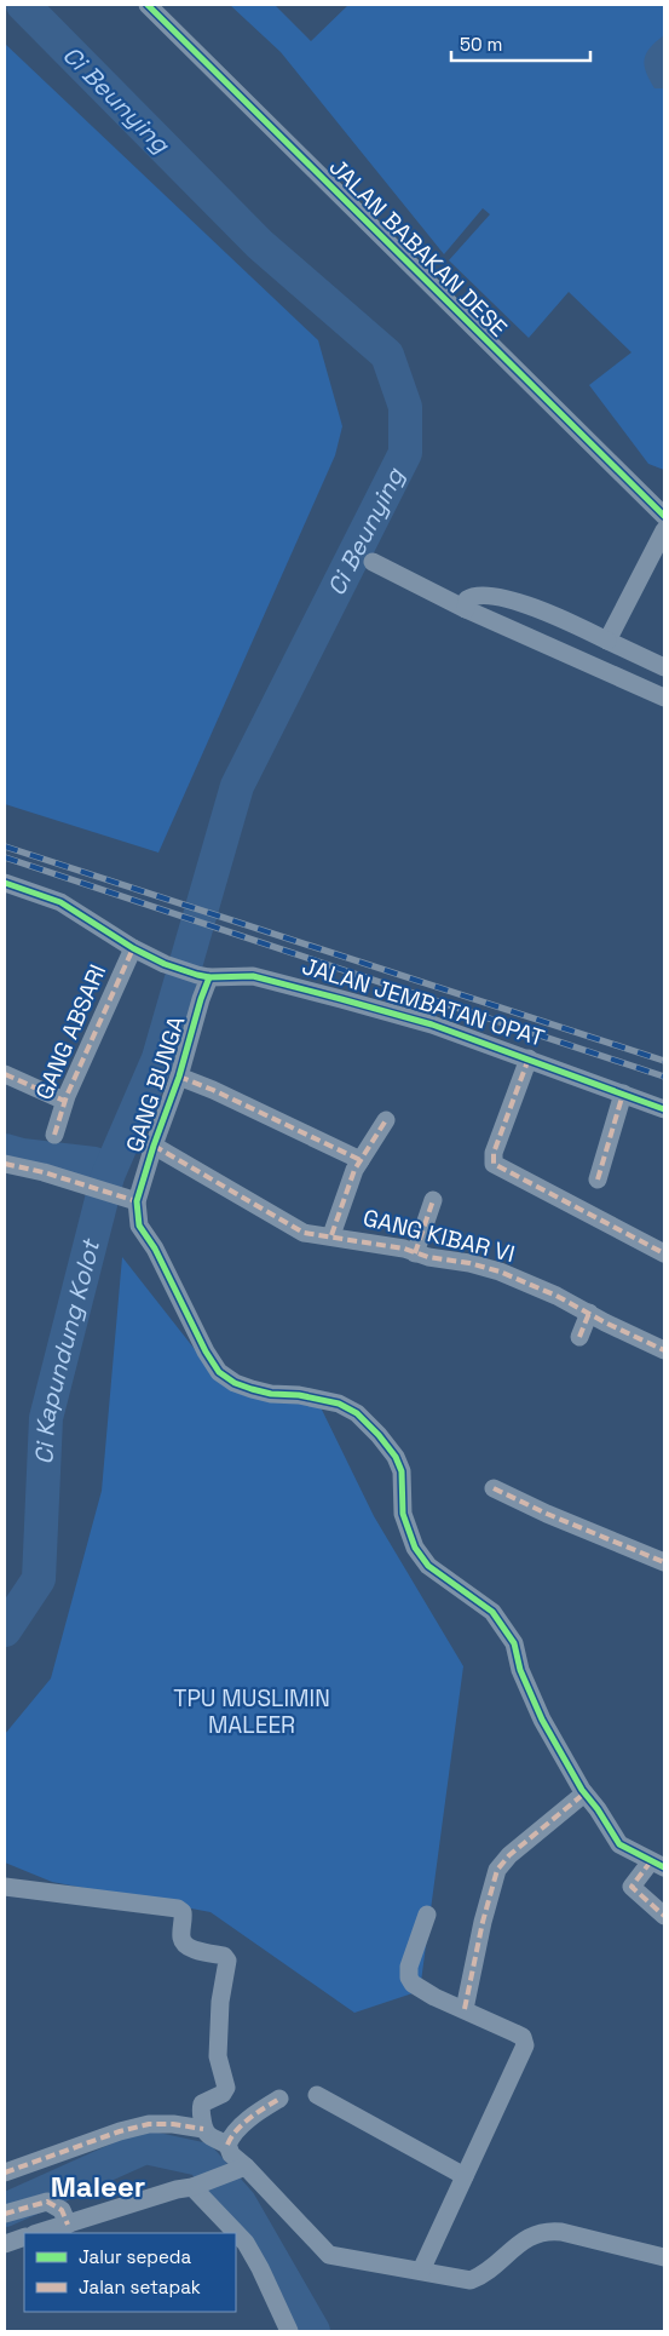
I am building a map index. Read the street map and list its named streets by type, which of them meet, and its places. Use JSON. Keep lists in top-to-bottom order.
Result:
{
  "streets": {
    "street": [
      "JALAN BABAKAN DESE",
      "JALAN JEMBATAN OPAT",
      "GANG ABSARI",
      "GANG BUNGA",
      "GANG KIBAR VI"
    ]
  },
  "crossings": [
    ["JALAN JEMBATAN OPAT", "GANG ABSARI"],
    ["JALAN JEMBATAN OPAT", "GANG BUNGA"],
    ["GANG BUNGA", "GANG KIBAR VI"]
  ],
  "districts": ["Maleer"],
  "water": ["Ci Beunying", "Ci Kapundung Kolot"],
  "parks": ["TPU MUSLIMIN MALEER"],
  "legend": ["Jalur sepeda", "Jalan setapak"],
  "scale_bar": "50 m"
}
